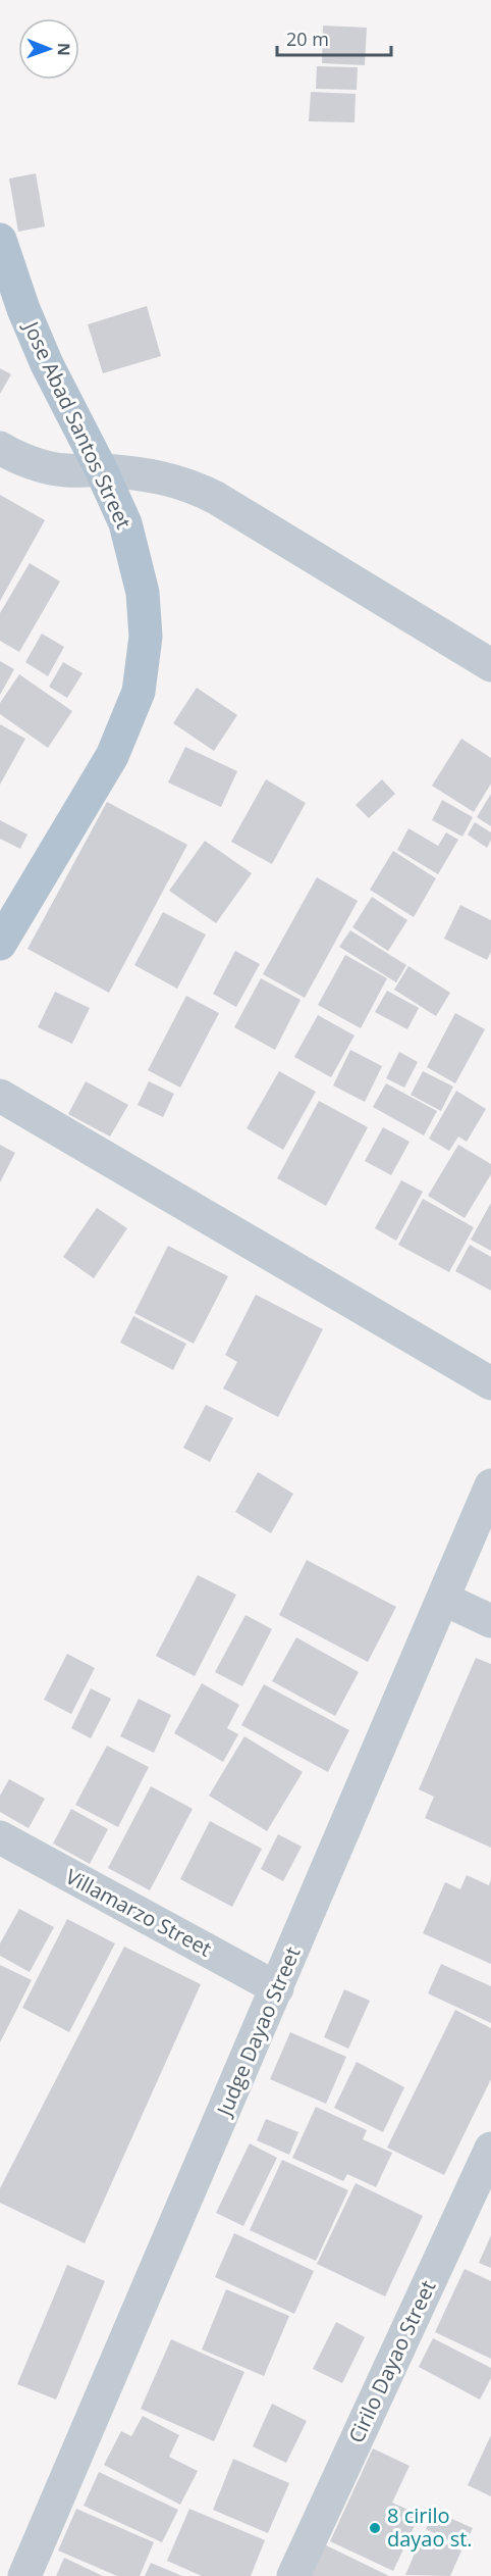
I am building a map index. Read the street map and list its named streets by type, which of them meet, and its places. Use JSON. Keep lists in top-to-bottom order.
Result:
{
  "streets": {
    "main road": ["Jose Abad Santos Street"],
    "street": ["Villamarzo Street", "Judge Dayao Street", "Cirilo Dayao Street"]
  },
  "crossings": [
    ["Villamarzo Street", "Judge Dayao Street"]
  ],
  "places": ["8 cirilo dayao st."],
  "scale_bar": "20 m",
  "north": "right"
}
